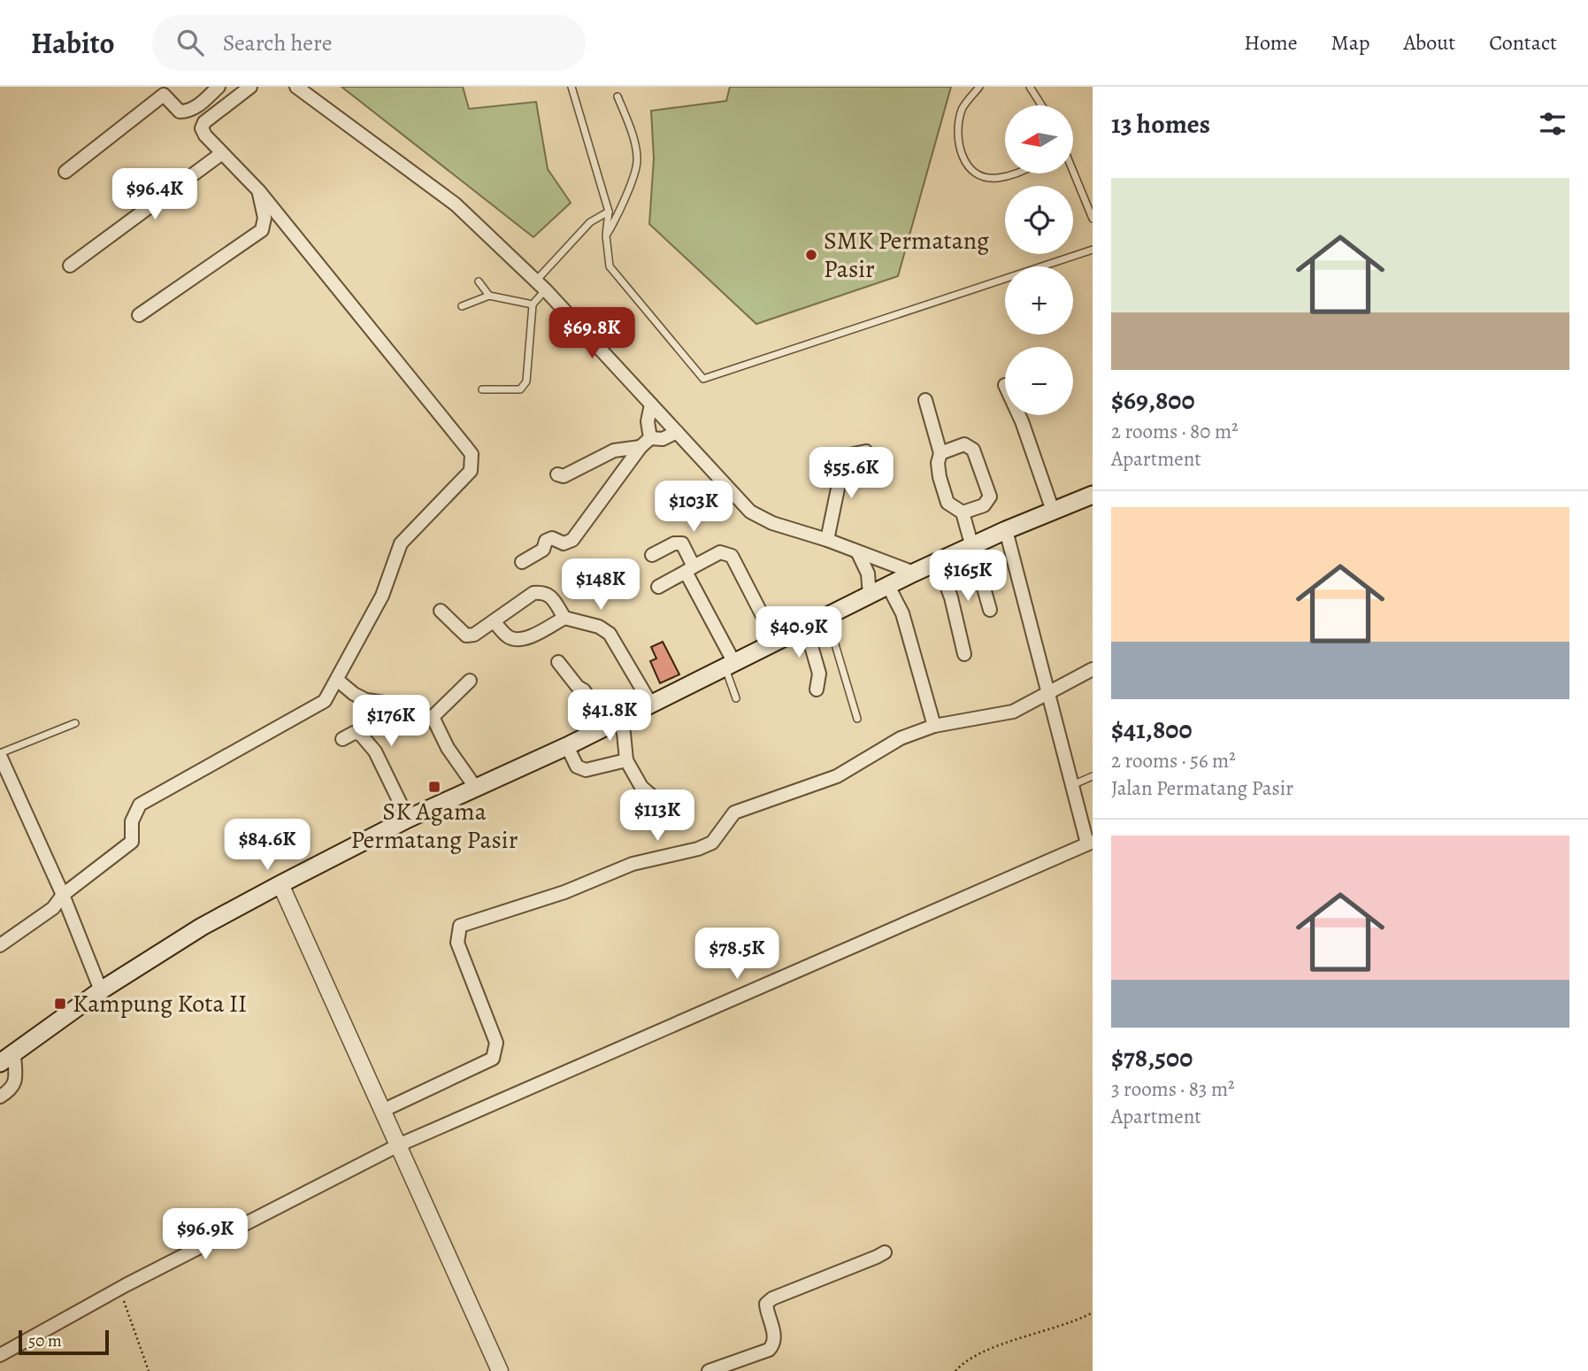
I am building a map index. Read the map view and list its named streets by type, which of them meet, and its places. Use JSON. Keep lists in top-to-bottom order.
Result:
{
  "places": {
    "other": ["SMK Permatang Pasir"],
    "transit": ["SK Agama Permatang Pasir", "Kampung Kota II"]
  },
  "scale_bar": "50 m",
  "north": "left",
  "page": {
    "header": "Habito",
    "search": "Search here",
    "nav": [
      "Home",
      "Map",
      "About",
      "Contact"
    ],
    "heading": "13 homes",
    "map_buttons": ["+", "−"],
    "list": [
      {
        "name": "$69,800",
        "note": "2 rooms · 80 m² · Apartment"
      },
      {
        "name": "$41,800",
        "note": "2 rooms · 56 m² · Jalan Permatang Pasir"
      },
      {
        "name": "$78,500",
        "note": "3 rooms · 83 m² · Apartment"
      }
    ],
    "price": [
      "$96.4K",
      "$69.8K",
      "$55.6K",
      "$103K",
      "$165K",
      "$148K",
      "$40.9K",
      "$41.8K",
      "$176K",
      "$113K",
      "$84.6K",
      "$78.5K",
      "$96.9K"
    ],
    "scale": "50 m"
  }
}
